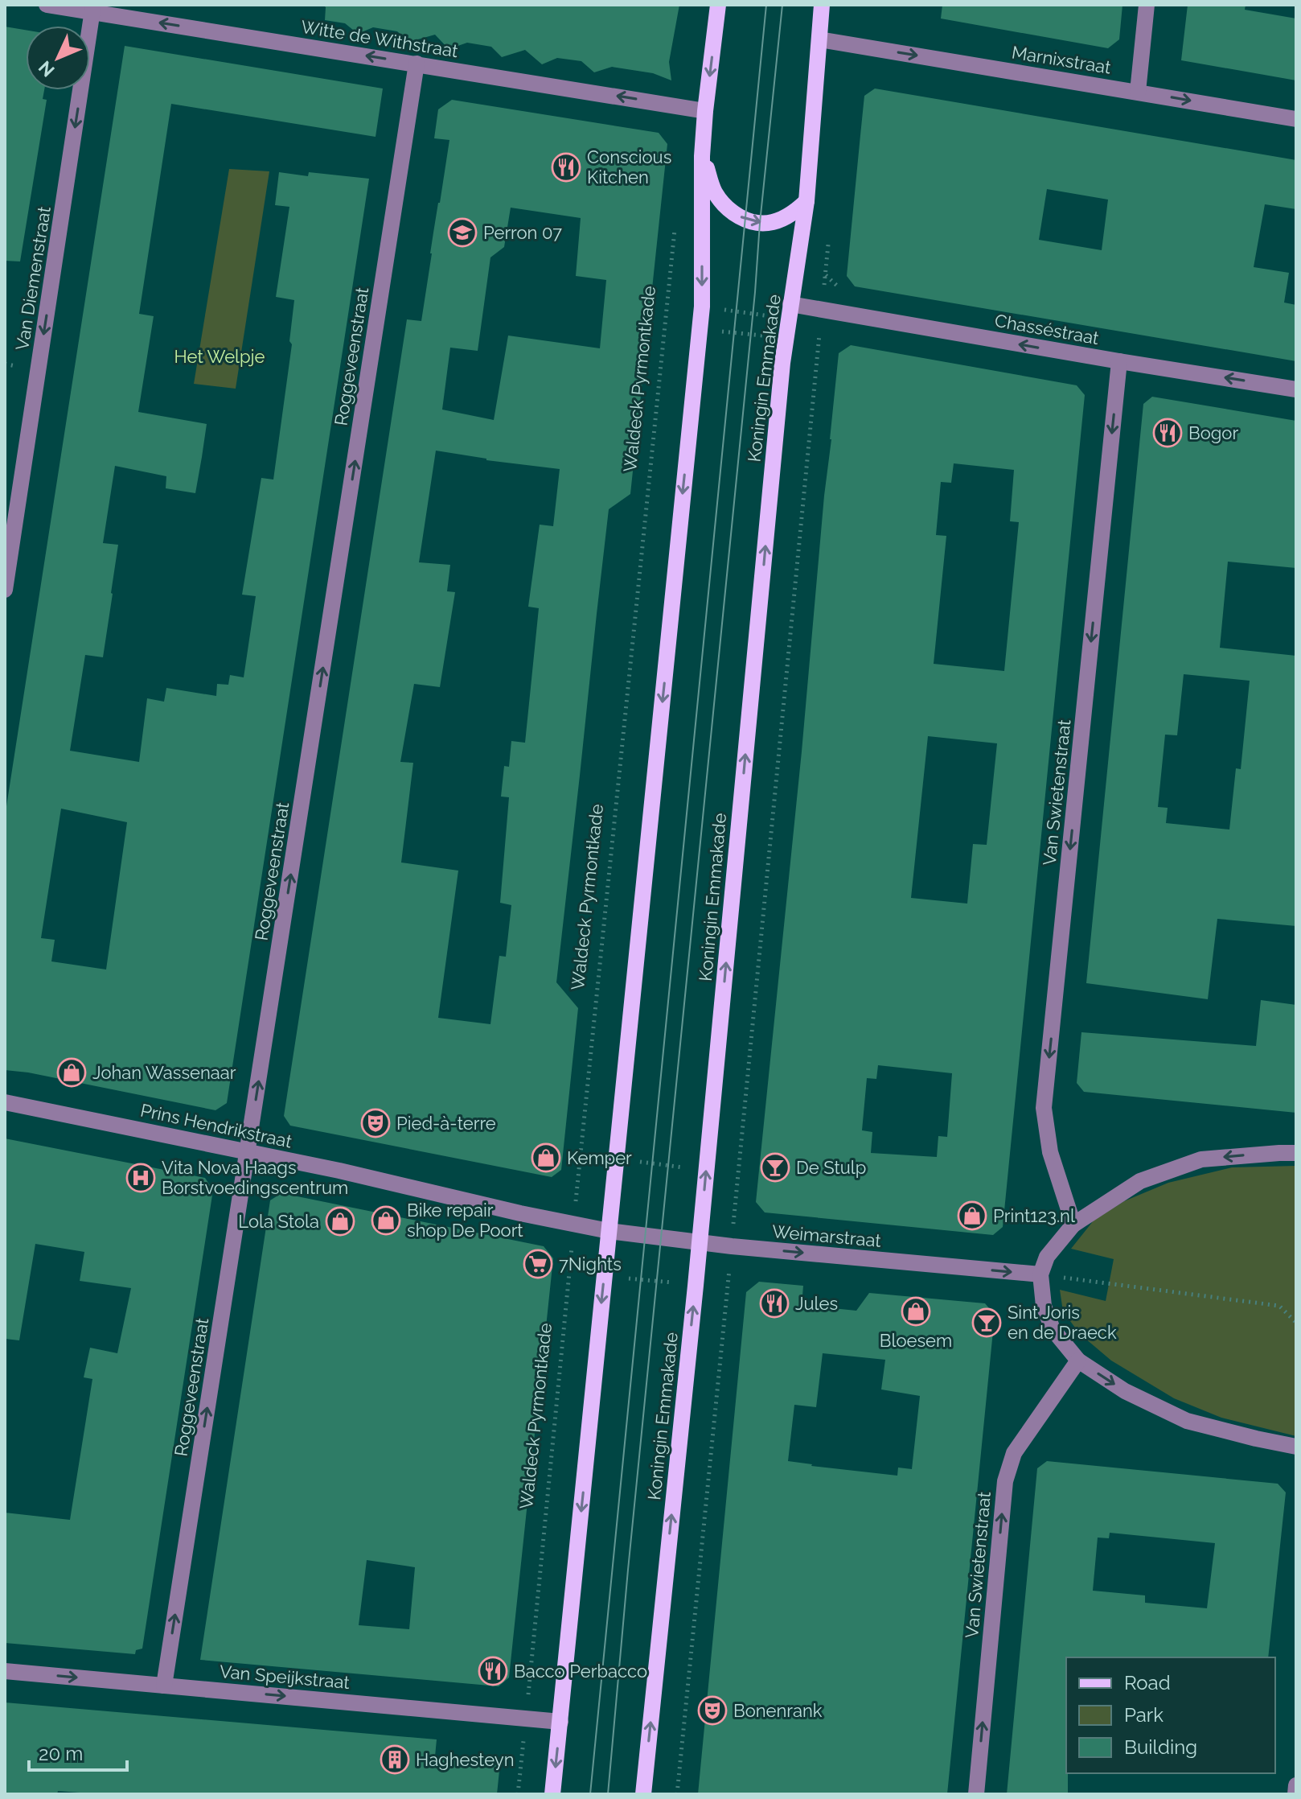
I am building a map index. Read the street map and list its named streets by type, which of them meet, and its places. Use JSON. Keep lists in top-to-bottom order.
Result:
{
  "streets": {
    "main road": ["Koningin Emmakade"],
    "street": [
      "Witte de Withstraat",
      "Marnixstraat",
      "Van Diemenstraat",
      "Chasséstraat",
      "Roggeveenstraat",
      "Van Swietenstraat",
      "Prins Hendrikstraat",
      "Weimarstraat",
      "Van Speijkstraat"
    ],
    "path": ["Waldeck Pyrmontkade"]
  },
  "crossings": [
    ["Witte de Withstraat", "Van Diemenstraat"],
    ["Witte de Withstraat", "Roggeveenstraat"],
    ["Marnixstraat", "Koningin Emmakade"],
    ["Chasséstraat", "Koningin Emmakade"],
    ["Chasséstraat", "Van Swietenstraat"],
    ["Roggeveenstraat", "Prins Hendrikstraat"],
    ["Roggeveenstraat", "Van Speijkstraat"],
    ["Koningin Emmakade", "Weimarstraat"],
    ["Waldeck Pyrmontkade", "Prins Hendrikstraat"],
    ["Waldeck Pyrmontkade", "Van Speijkstraat"],
    ["Prins Hendrikstraat", "Weimarstraat"]
  ],
  "one_way": [
    "Witte de Withstraat",
    "Marnixstraat",
    "Van Diemenstraat",
    "Chasséstraat",
    "Roggeveenstraat",
    "Weimarstraat",
    "Van Speijkstraat"
  ],
  "parks": ["Het Welpje"],
  "places": {
    "restaurant": [
      "Conscious Kitchen",
      "Bogor",
      "Jules",
      "Bacco Perbacco"
    ],
    "school or university": ["Perron 07"],
    "shop": [
      "Johan Wassenaar",
      "Kemper",
      "Print123.nl",
      "Bike repair shop De Poort",
      "Lola Stola",
      "Bloesem"
    ],
    "theatre": ["Pied-à-terre", "Bonenrank"],
    "bar": ["De Stulp", "Sint Joris en de Draeck"],
    "hospital": ["Vita Nova Haags Borstvoedingscentrum"],
    "supermarket": ["7Nights"],
    "building": ["Haghesteyn"]
  },
  "legend": ["Road", "Park", "Building"],
  "scale_bar": "20 m",
  "north": "bottom left"
}
